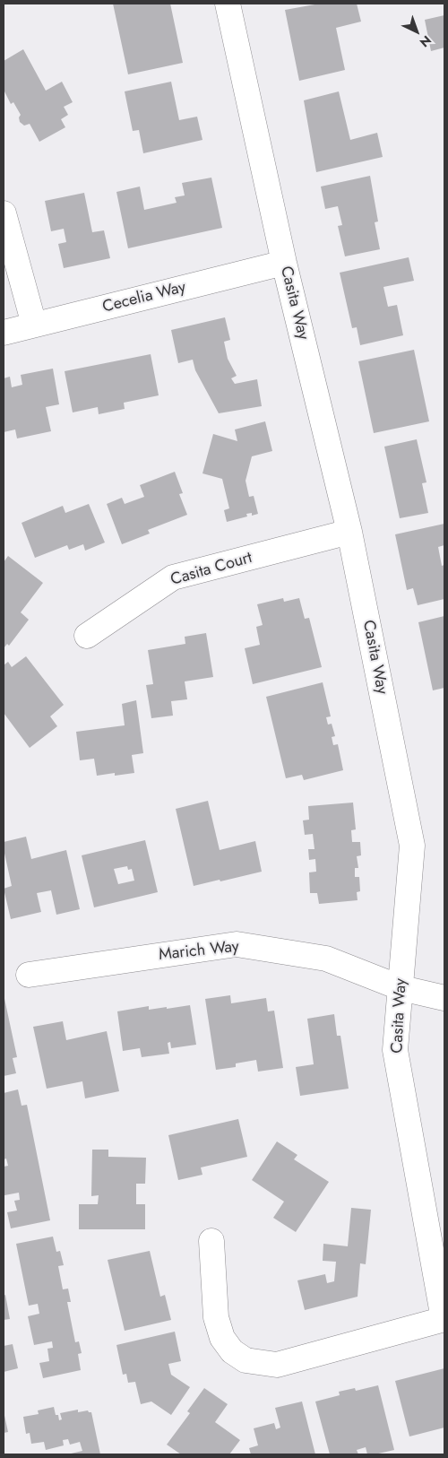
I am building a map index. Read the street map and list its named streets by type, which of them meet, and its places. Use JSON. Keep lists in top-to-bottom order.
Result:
{
  "streets": {
    "street": [
      "Cecelia Way",
      "Casita Way",
      "Casita Court",
      "Marich Way"
    ]
  },
  "crossings": [
    ["Cecelia Way", "Casita Way"],
    ["Casita Way", "Casita Court"],
    ["Casita Way", "Marich Way"]
  ],
  "north": "bottom right"
}
